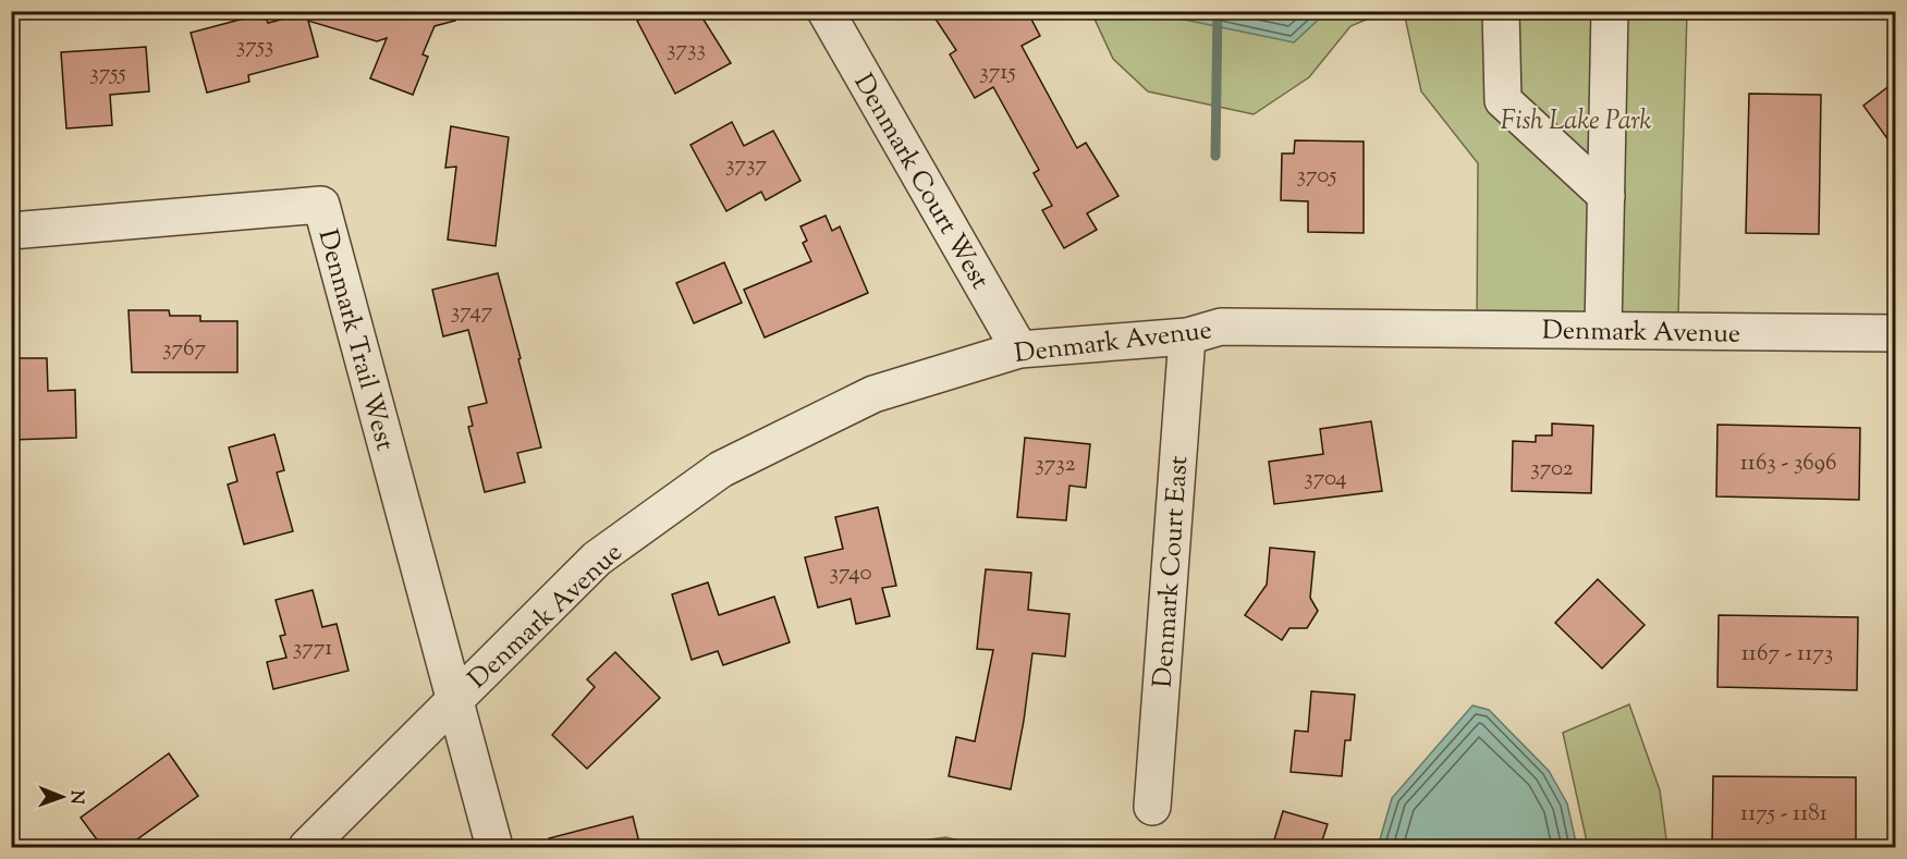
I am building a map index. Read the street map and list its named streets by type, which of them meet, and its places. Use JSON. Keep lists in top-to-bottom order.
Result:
{
  "streets": {
    "street": [
      "Denmark Court West",
      "Denmark Avenue",
      "Denmark Trail West",
      "Denmark Court East"
    ]
  },
  "crossings": [
    ["Denmark Court West", "Denmark Avenue"],
    ["Denmark Avenue", "Denmark Trail West"],
    ["Denmark Avenue", "Denmark Court East"]
  ],
  "parks": ["Fish Lake Park"],
  "house_numbers": [
    "3753",
    "3733",
    "3715",
    "3755",
    "3737",
    "3705",
    "3747",
    "3767",
    "1163 - 3696",
    "3732",
    "3702",
    "3704",
    "3740",
    "3771",
    "1167 - 1173",
    "1175 - 1181"
  ],
  "north": "right"
}
